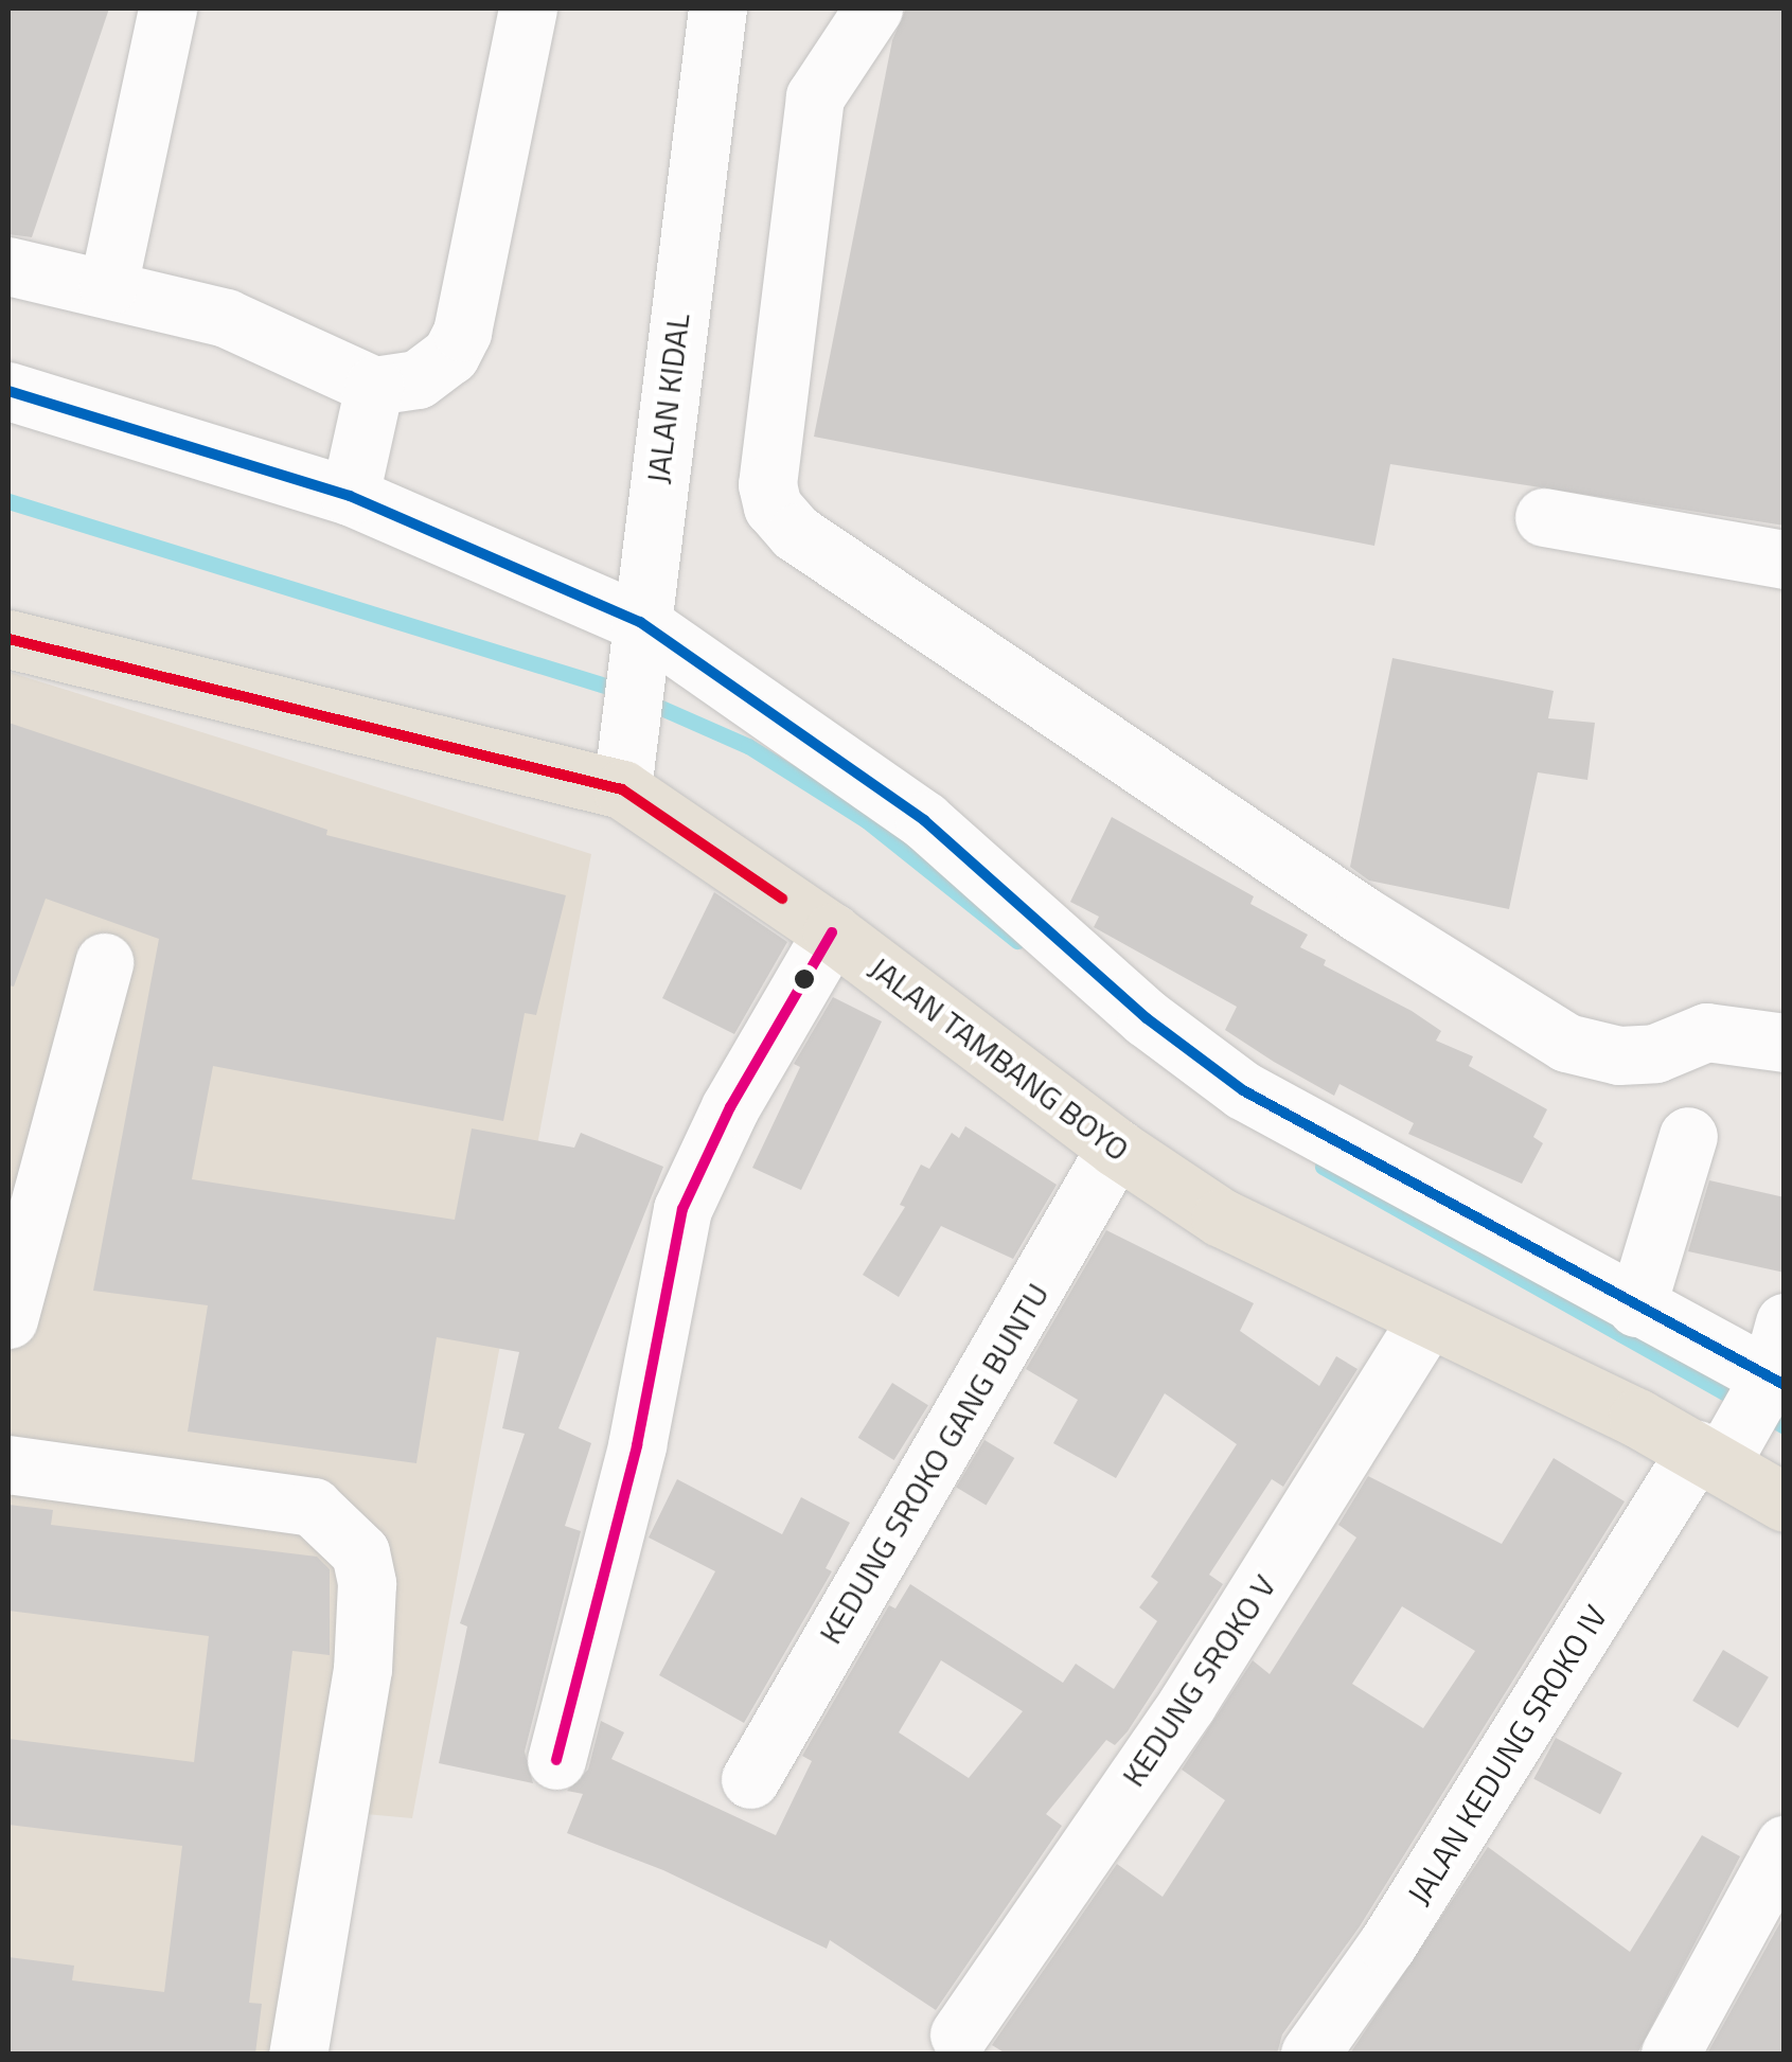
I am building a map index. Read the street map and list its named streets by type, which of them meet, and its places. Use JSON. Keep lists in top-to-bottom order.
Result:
{
  "streets": {
    "main road": ["JALAN TAMBANG BOYO"],
    "street": [
      "JALAN KIDAL",
      "KEDUNG SROKO GANG BUNTU",
      "KEDUNG SROKO V",
      "JALAN KEDUNG SROKO IV"
    ]
  },
  "crossings": [
    ["JALAN KIDAL", "JALAN TAMBANG BOYO"],
    ["JALAN TAMBANG BOYO", "KEDUNG SROKO GANG BUNTU"],
    ["JALAN TAMBANG BOYO", "KEDUNG SROKO V"],
    ["JALAN TAMBANG BOYO", "JALAN KEDUNG SROKO IV"]
  ]
}
